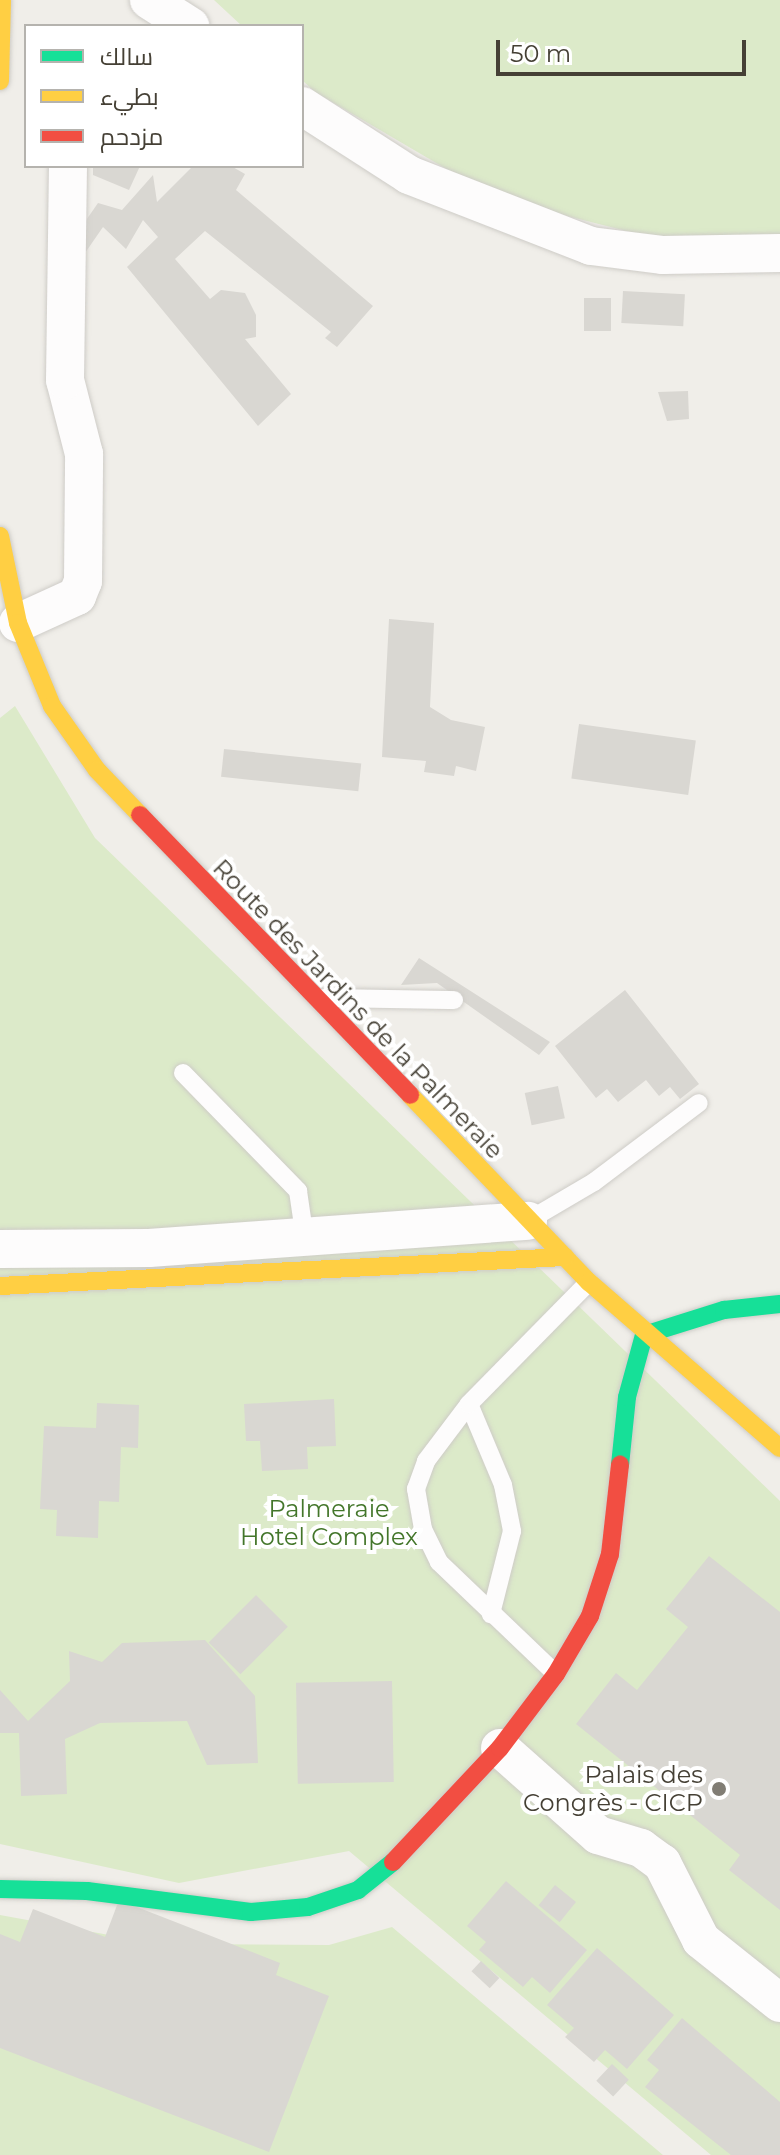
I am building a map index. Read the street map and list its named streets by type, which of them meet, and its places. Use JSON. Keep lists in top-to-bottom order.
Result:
{
  "streets": {
    "street": ["Route des Jardins de la Palmeraie"]
  },
  "parks": ["Palmeraie Hotel Complex"],
  "places": ["Palais des Congrès - CICP"],
  "legend": ["سالك", "بطيء", "مزدحم"],
  "scale_bar": "50 m"
}
